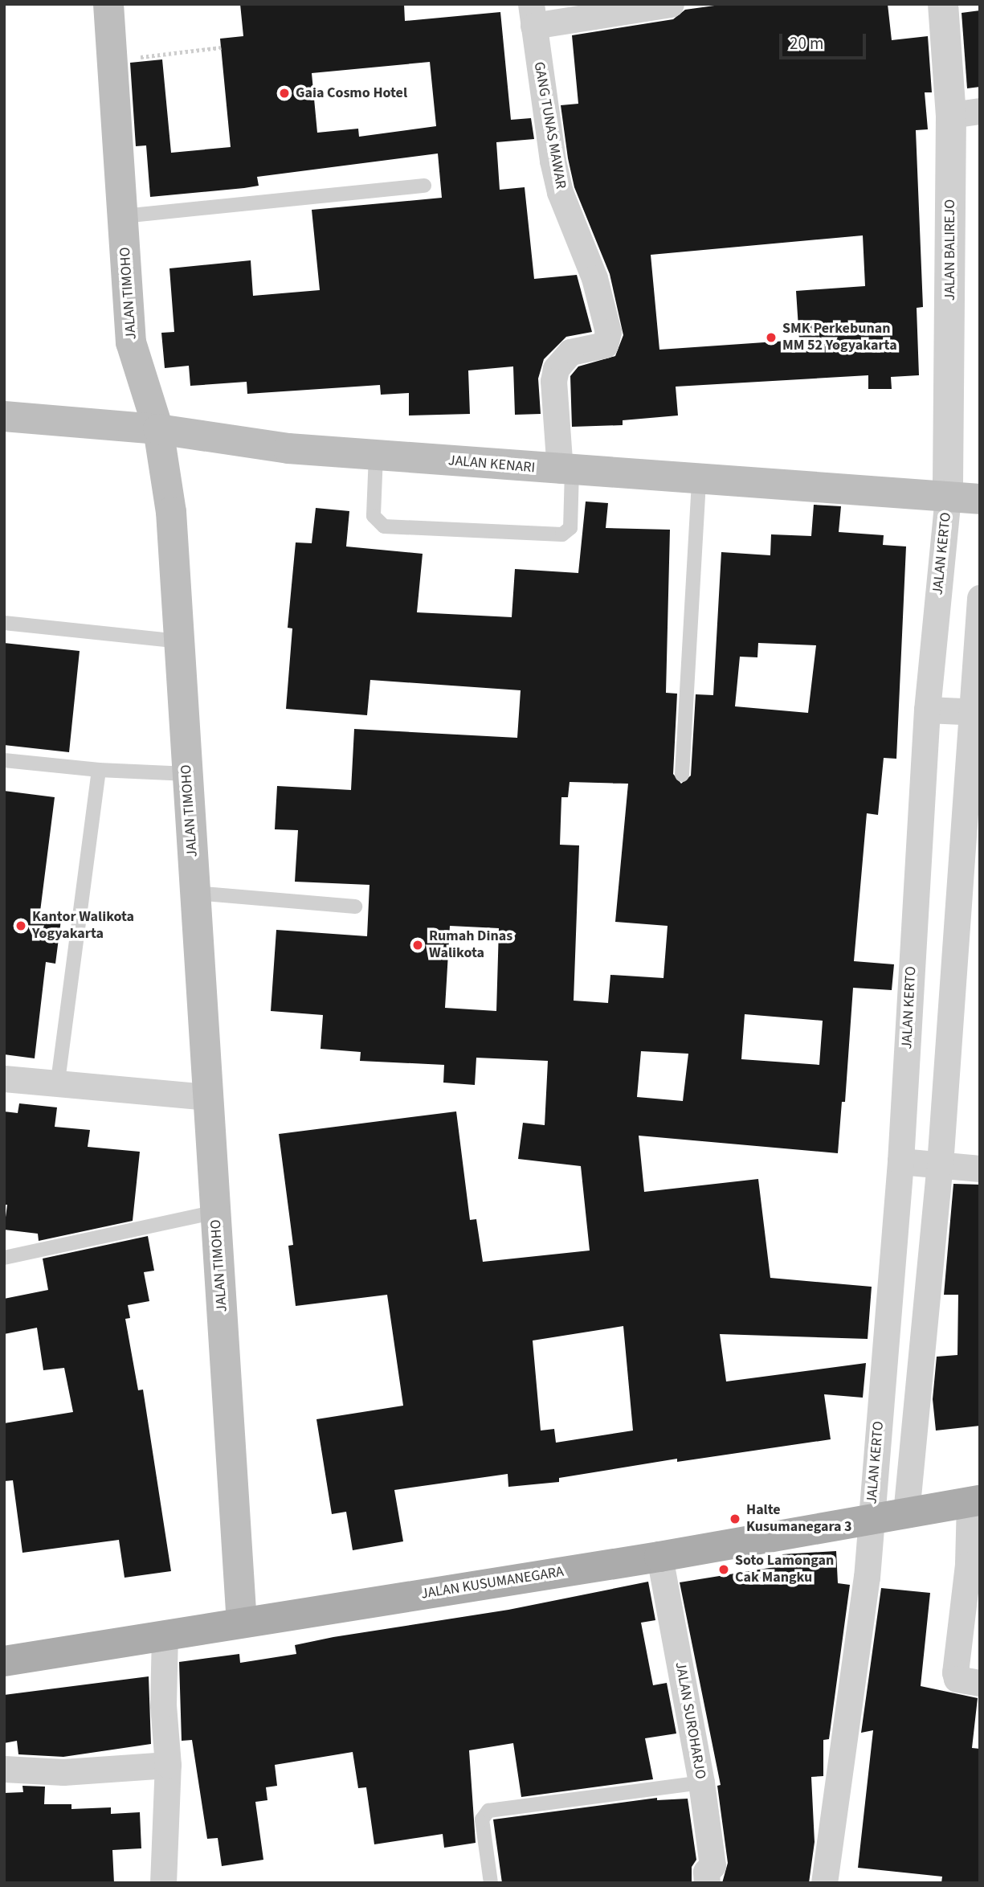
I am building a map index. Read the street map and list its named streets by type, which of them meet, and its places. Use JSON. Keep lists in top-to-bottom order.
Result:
{
  "streets": {
    "main road": ["JALAN TIMOHO", "JALAN KENARI", "JALAN KUSUMANEGARA"],
    "street": [
      "GANG TUNAS MAWAR",
      "JALAN BALIREJO",
      "JALAN KERTO",
      "JALAN SUROHARJO"
    ]
  },
  "crossings": [
    ["GANG TUNAS MAWAR", "JALAN KENARI"],
    ["JALAN BALIREJO", "JALAN KENARI"],
    ["JALAN BALIREJO", "JALAN KERTO"],
    ["JALAN TIMOHO", "JALAN KENARI"],
    ["JALAN TIMOHO", "JALAN KUSUMANEGARA"],
    ["JALAN KENARI", "JALAN KERTO"],
    ["JALAN KERTO", "JALAN KUSUMANEGARA"],
    ["JALAN KUSUMANEGARA", "JALAN SUROHARJO"]
  ],
  "places": [
    "Gaia Cosmo Hotel",
    "SMK Perkebunan MM 52 Yogyakarta",
    "Kantor Walikota Yogyakarta",
    "Rumah Dinas Walikota",
    "Halte Kusumanegara 3",
    "Soto Lamongan Cak Mangku"
  ],
  "scale_bar": "20 m"
}
